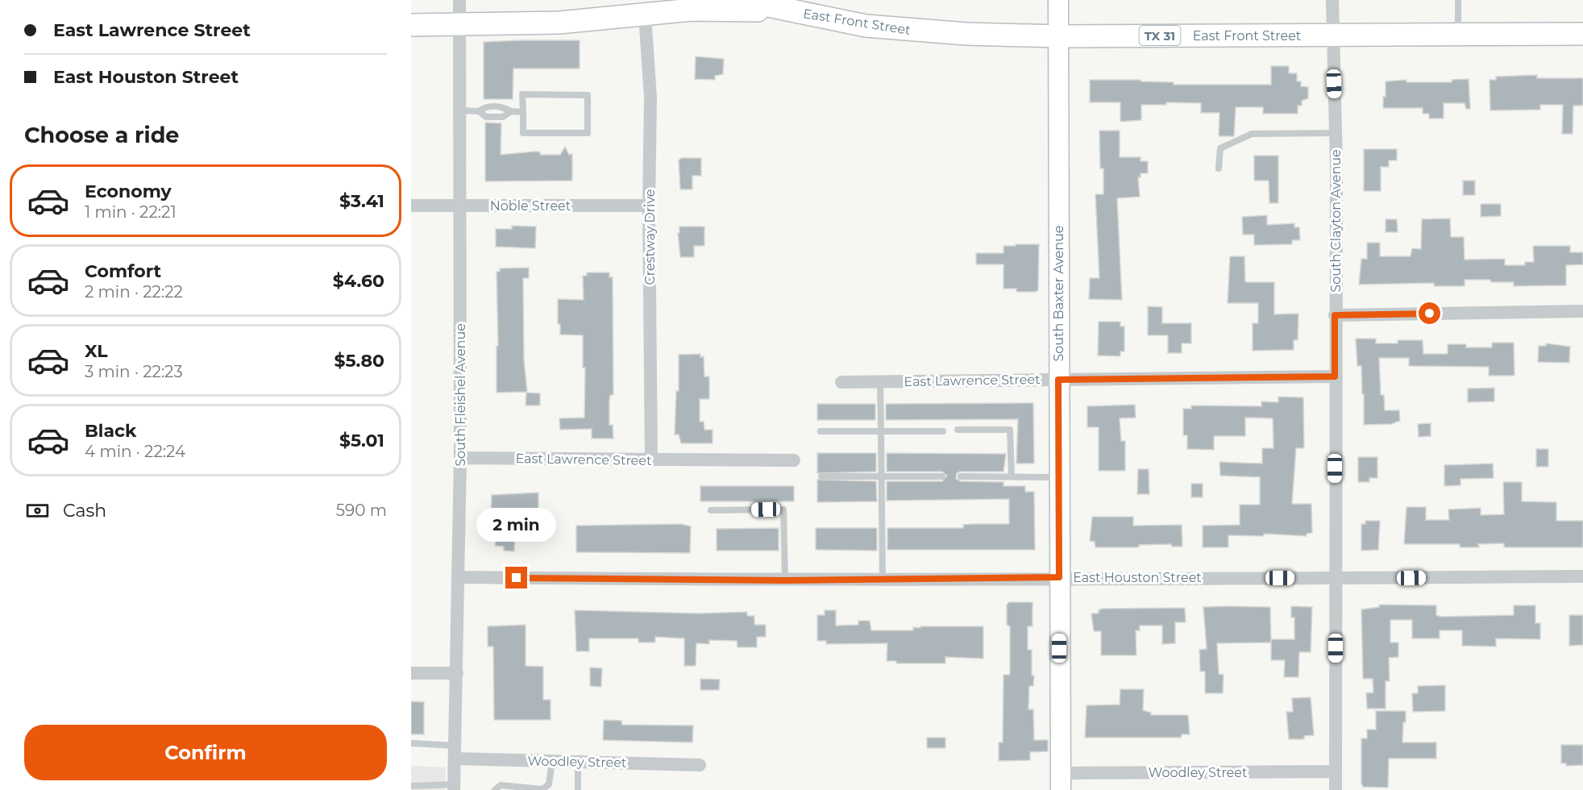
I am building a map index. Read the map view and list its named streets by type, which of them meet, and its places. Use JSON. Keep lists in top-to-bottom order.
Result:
{
  "streets": {
    "main road": ["East Front Street", "TX 31"],
    "street": [
      "Noble Street",
      "South Clayton Avenue",
      "Crestway Drive",
      "South Baxter Avenue",
      "East Lawrence Street",
      "South Fleishel Avenue",
      "East Houston Street",
      "Woodley Street"
    ]
  },
  "crossings": [
    ["East Front Street", "South Clayton Avenue"],
    ["East Front Street", "South Baxter Avenue"],
    ["Noble Street", "Crestway Drive"],
    ["Noble Street", "South Fleishel Avenue"],
    ["South Clayton Avenue", "East Lawrence Street"],
    ["South Clayton Avenue", "East Houston Street"],
    ["South Clayton Avenue", "Woodley Street"],
    ["Crestway Drive", "East Lawrence Street"],
    ["South Baxter Avenue", "East Lawrence Street"],
    ["South Baxter Avenue", "East Houston Street"],
    ["South Baxter Avenue", "Woodley Street"],
    ["East Lawrence Street", "South Fleishel Avenue"],
    ["South Fleishel Avenue", "East Houston Street"],
    ["South Fleishel Avenue", "Woodley Street"]
  ],
  "page": {
    "banner": ["East Lawrence Street", "East Houston Street"],
    "heading": "Choose a ride",
    "list": [
      {
        "name": "Economy",
        "note": "1 min · 22:21",
        "value": "$3.41"
      },
      {
        "name": "Comfort",
        "note": "2 min · 22:22",
        "value": "$4.60"
      },
      {
        "name": "XL",
        "note": "3 min · 22:23",
        "value": "$5.80"
      },
      {
        "name": "Black",
        "note": "4 min · 22:24",
        "value": "$5.01"
      }
    ],
    "pay": ["Cash", "590 m"],
    "bubble": "2 min",
    "buttons": "Confirm"
  }
}
